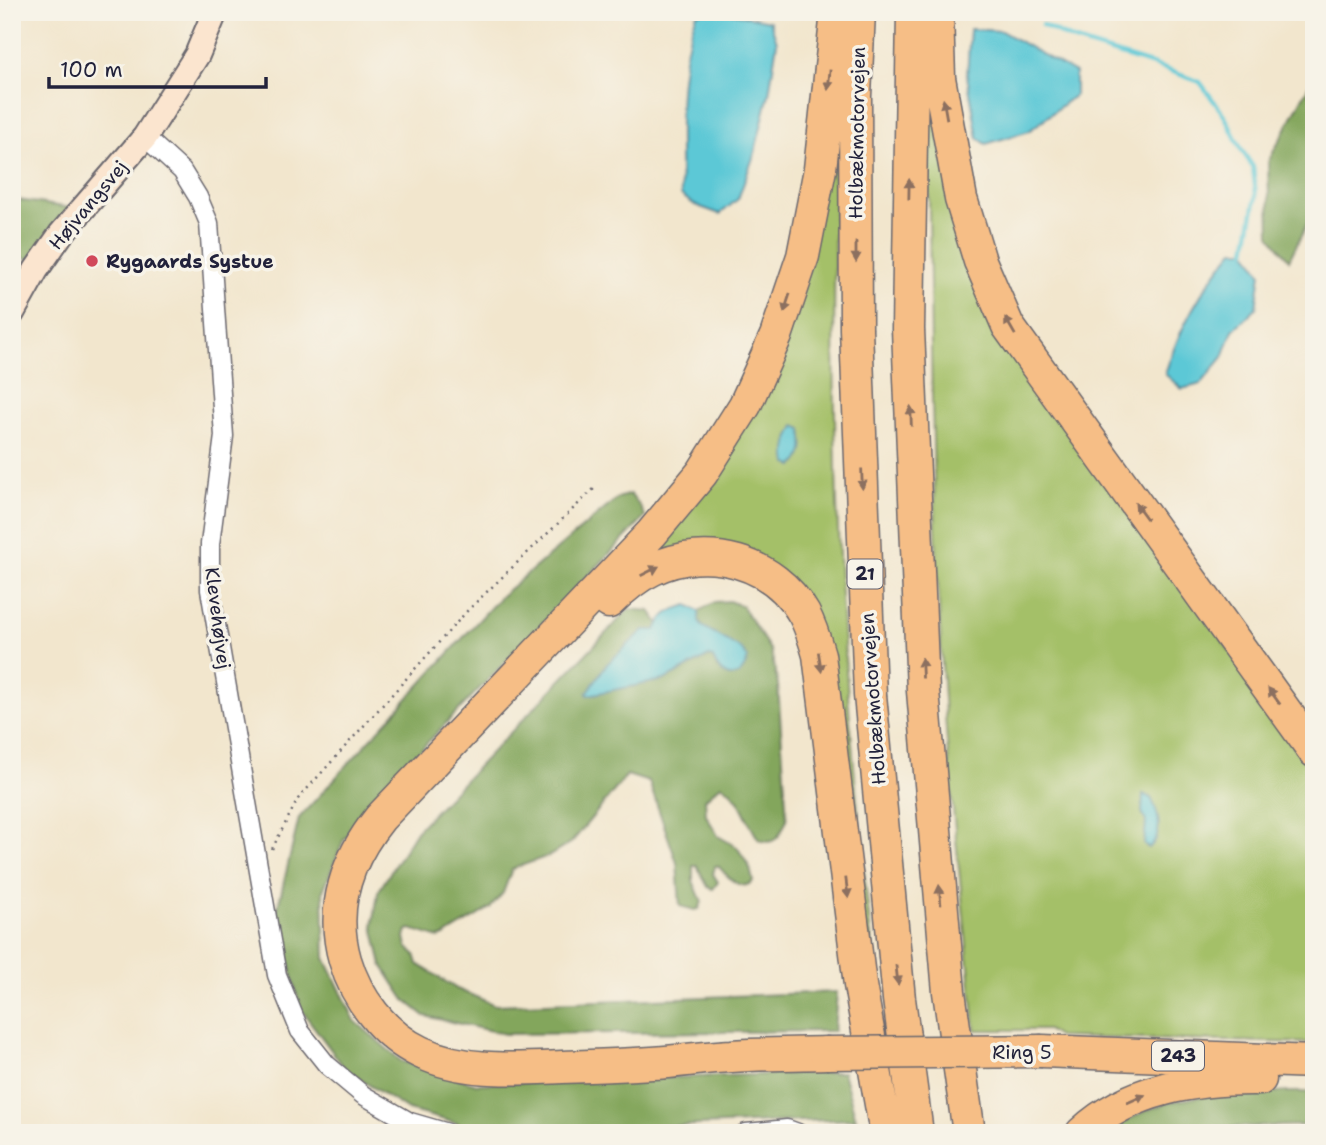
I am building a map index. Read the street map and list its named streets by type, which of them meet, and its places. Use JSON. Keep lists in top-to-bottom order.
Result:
{
  "streets": {
    "highway": [
      "Holbækmotorvejen",
      "21",
      "Ring 5",
      "243"
    ],
    "street": ["Højvangsvej", "Klevehøjvej"]
  },
  "crossings": [
    ["Højvangsvej", "Klevehøjvej"]
  ],
  "places": ["Rygaards Systue"],
  "scale_bar": "100 m"
}
